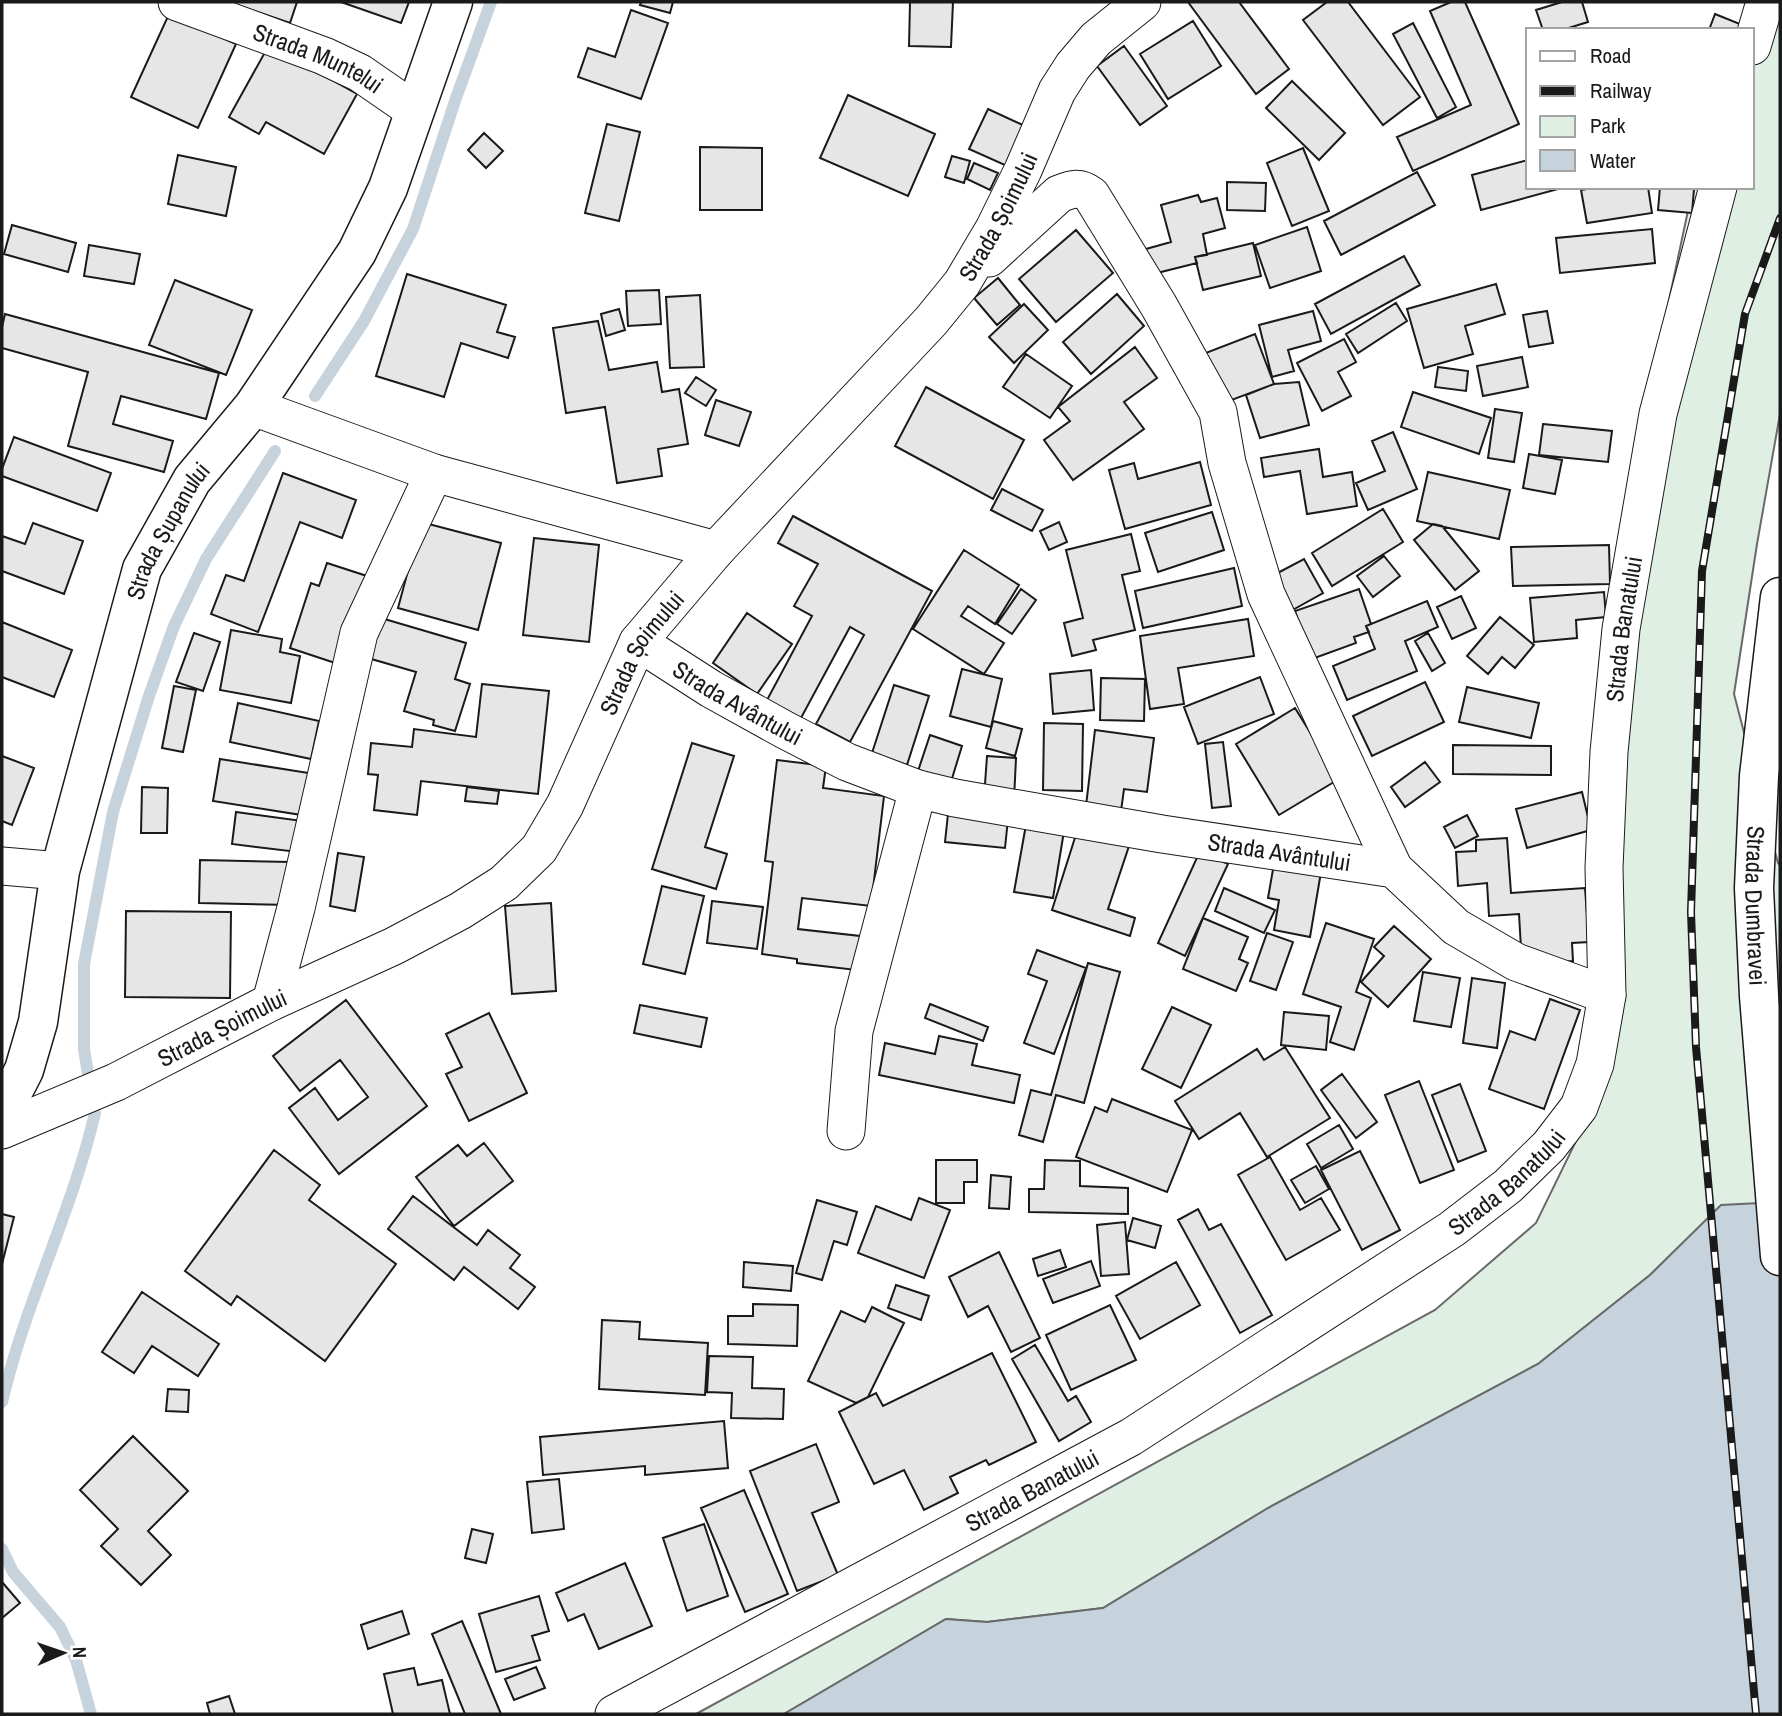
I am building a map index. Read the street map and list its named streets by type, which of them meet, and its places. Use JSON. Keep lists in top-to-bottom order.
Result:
{
  "streets": {
    "street": [
      "Strada Muntelui",
      "Strada Șoimului",
      "Strada Șupanului",
      "Strada Banatului",
      "Strada Avântului",
      "Strada Dumbravei"
    ]
  },
  "crossings": [
    ["Strada Muntelui", "Strada Șupanului"],
    ["Strada Șoimului", "Strada Avântului"]
  ],
  "legend": [
    "Road",
    "Railway",
    "Park",
    "Water"
  ],
  "north": "right"
}
